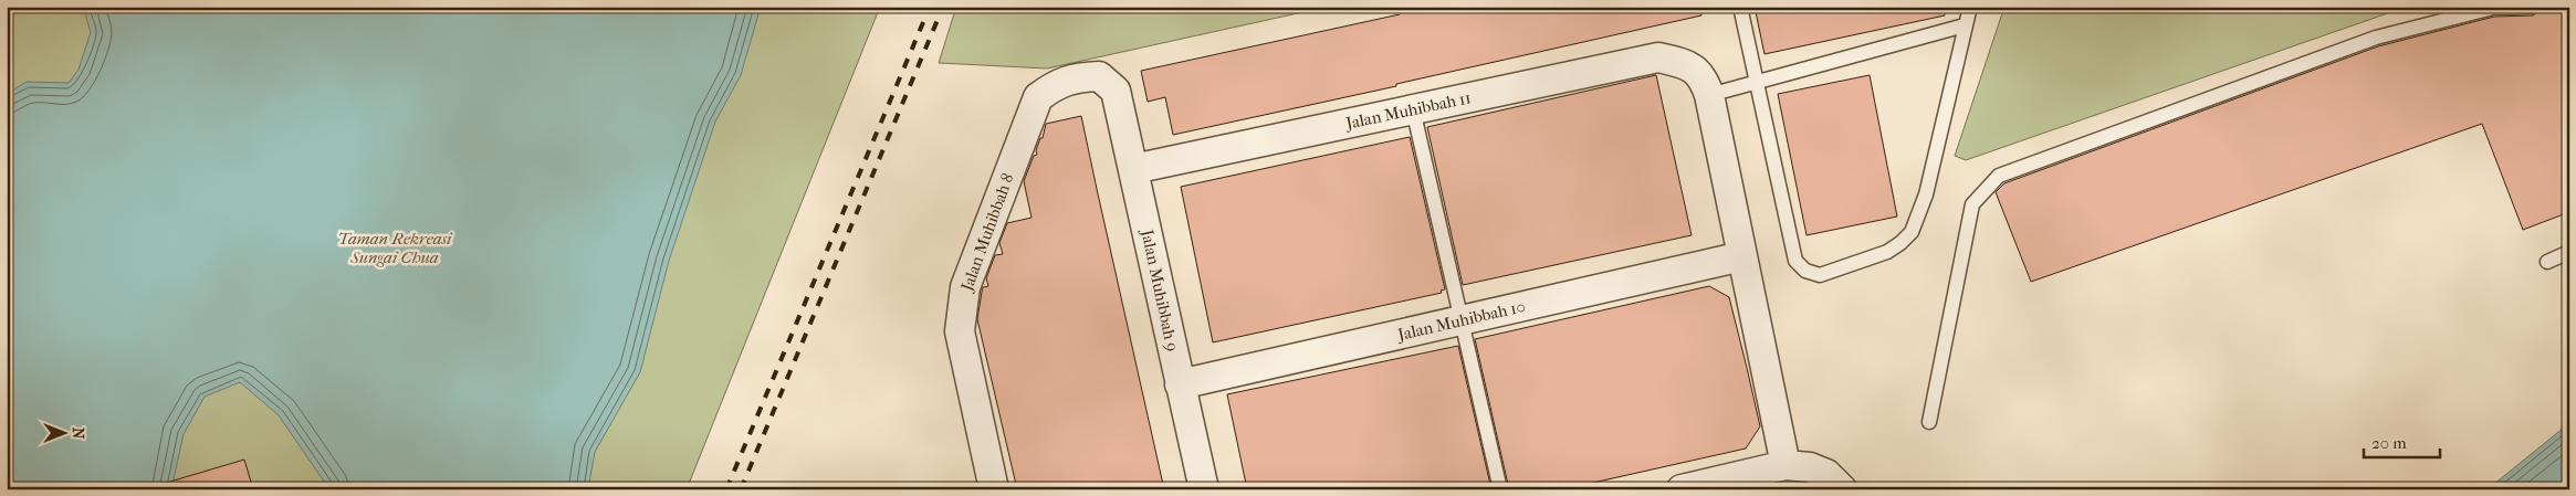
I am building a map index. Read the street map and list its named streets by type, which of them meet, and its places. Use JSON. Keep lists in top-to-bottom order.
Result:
{
  "streets": {
    "street": [
      "Jalan Muhibbah 11",
      "Jalan Muhibbah 8",
      "Jalan Muhibbah 9",
      "Jalan Muhibbah 10"
    ]
  },
  "crossings": [
    ["Jalan Muhibbah 11", "Jalan Muhibbah 9"],
    ["Jalan Muhibbah 8", "Jalan Muhibbah 9"],
    ["Jalan Muhibbah 9", "Jalan Muhibbah 10"]
  ],
  "parks": ["Taman Rekreasi Sungai Chua"],
  "scale_bar": "20 m",
  "north": "right"
}
